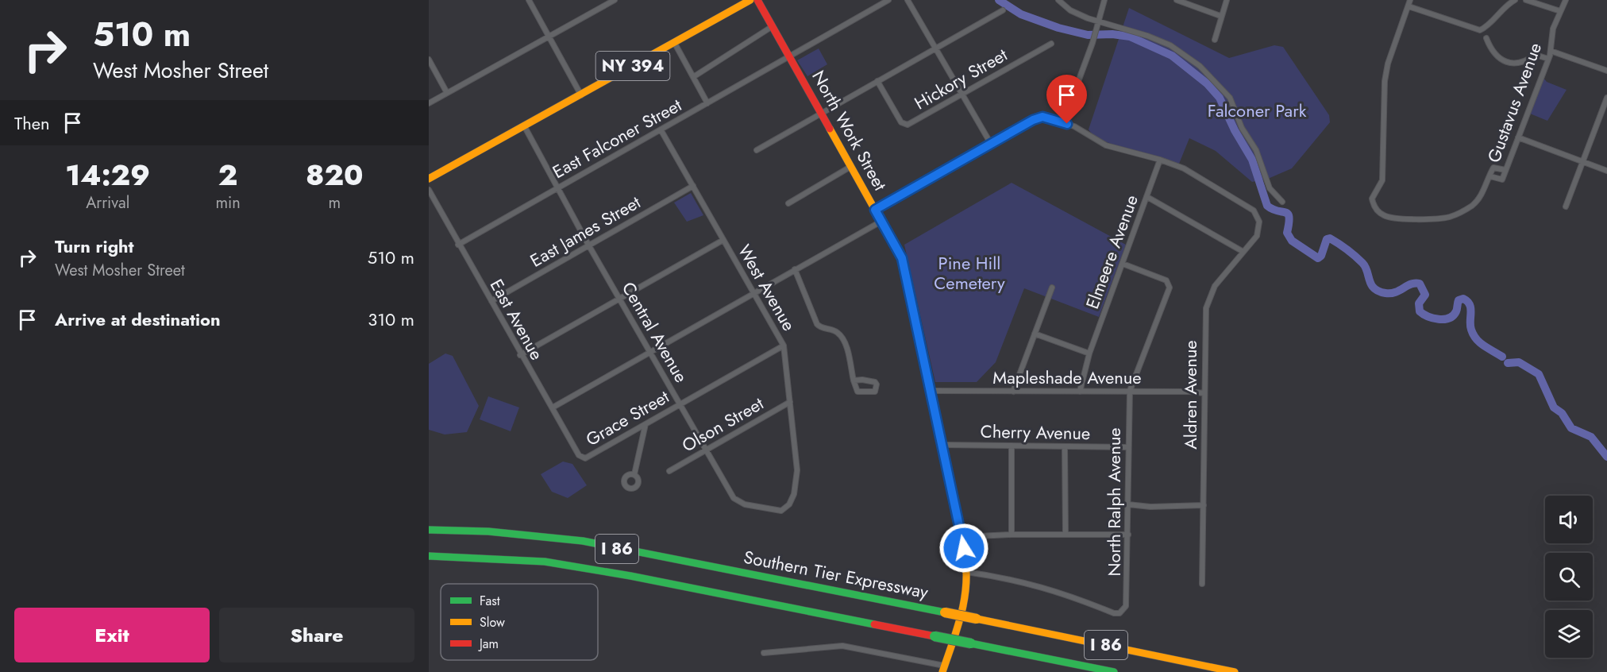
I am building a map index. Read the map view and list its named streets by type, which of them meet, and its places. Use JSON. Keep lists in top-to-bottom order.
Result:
{
  "streets": {
    "main road": [
      "NY 394",
      "North Work Street",
      "I 86",
      "Southern Tier Expressway"
    ],
    "street": [
      "Hickory Street",
      "Gustavus Avenue",
      "East Falconer Street",
      "East James Street",
      "Elmeere Avenue",
      "West Avenue",
      "East Avenue",
      "Central Avenue",
      "Mapleshade Avenue",
      "Aldren Avenue",
      "Grace Street",
      "Olson Street",
      "Cherry Avenue",
      "North Ralph Avenue"
    ]
  },
  "crossings": [
    ["NY 394", "Central Avenue"],
    ["North Work Street", "East Falconer Street"],
    ["North Work Street", "Mapleshade Avenue"],
    ["North Work Street", "Cherry Avenue"],
    ["North Work Street", "North Ralph Avenue"],
    ["East Falconer Street", "West Avenue"],
    ["East Falconer Street", "East Avenue"],
    ["East Falconer Street", "Central Avenue"],
    ["East James Street", "West Avenue"],
    ["East James Street", "East Avenue"],
    ["East James Street", "Central Avenue"],
    ["Elmeere Avenue", "Mapleshade Avenue"],
    ["Elmeere Avenue", "Aldren Avenue"],
    ["Elmeere Avenue", "North Ralph Avenue"],
    ["West Avenue", "Central Avenue"],
    ["West Avenue", "Grace Street"],
    ["West Avenue", "Olson Street"],
    ["East Avenue", "Grace Street"],
    ["Central Avenue", "Grace Street"],
    ["Central Avenue", "Olson Street"],
    ["Mapleshade Avenue", "Aldren Avenue"],
    ["Mapleshade Avenue", "North Ralph Avenue"],
    ["Cherry Avenue", "North Ralph Avenue"]
  ],
  "parks": ["Falconer Park", "Pine Hill Cemetery"],
  "legend": ["Fast", "Slow", "Jam"],
  "page": {
    "turn": ["510 m", "West Mosher Street"],
    "then": "Then",
    "eta": [
      "14:29",
      "Arrival",
      "2",
      "min",
      "820",
      "m"
    ],
    "list": [
      {
        "name": "Turn right",
        "note": "West Mosher Street",
        "value": "510 m"
      },
      {
        "name": "Arrive at destination",
        "value": "310 m"
      }
    ],
    "buttons": ["Exit", "Share"]
  }
}
